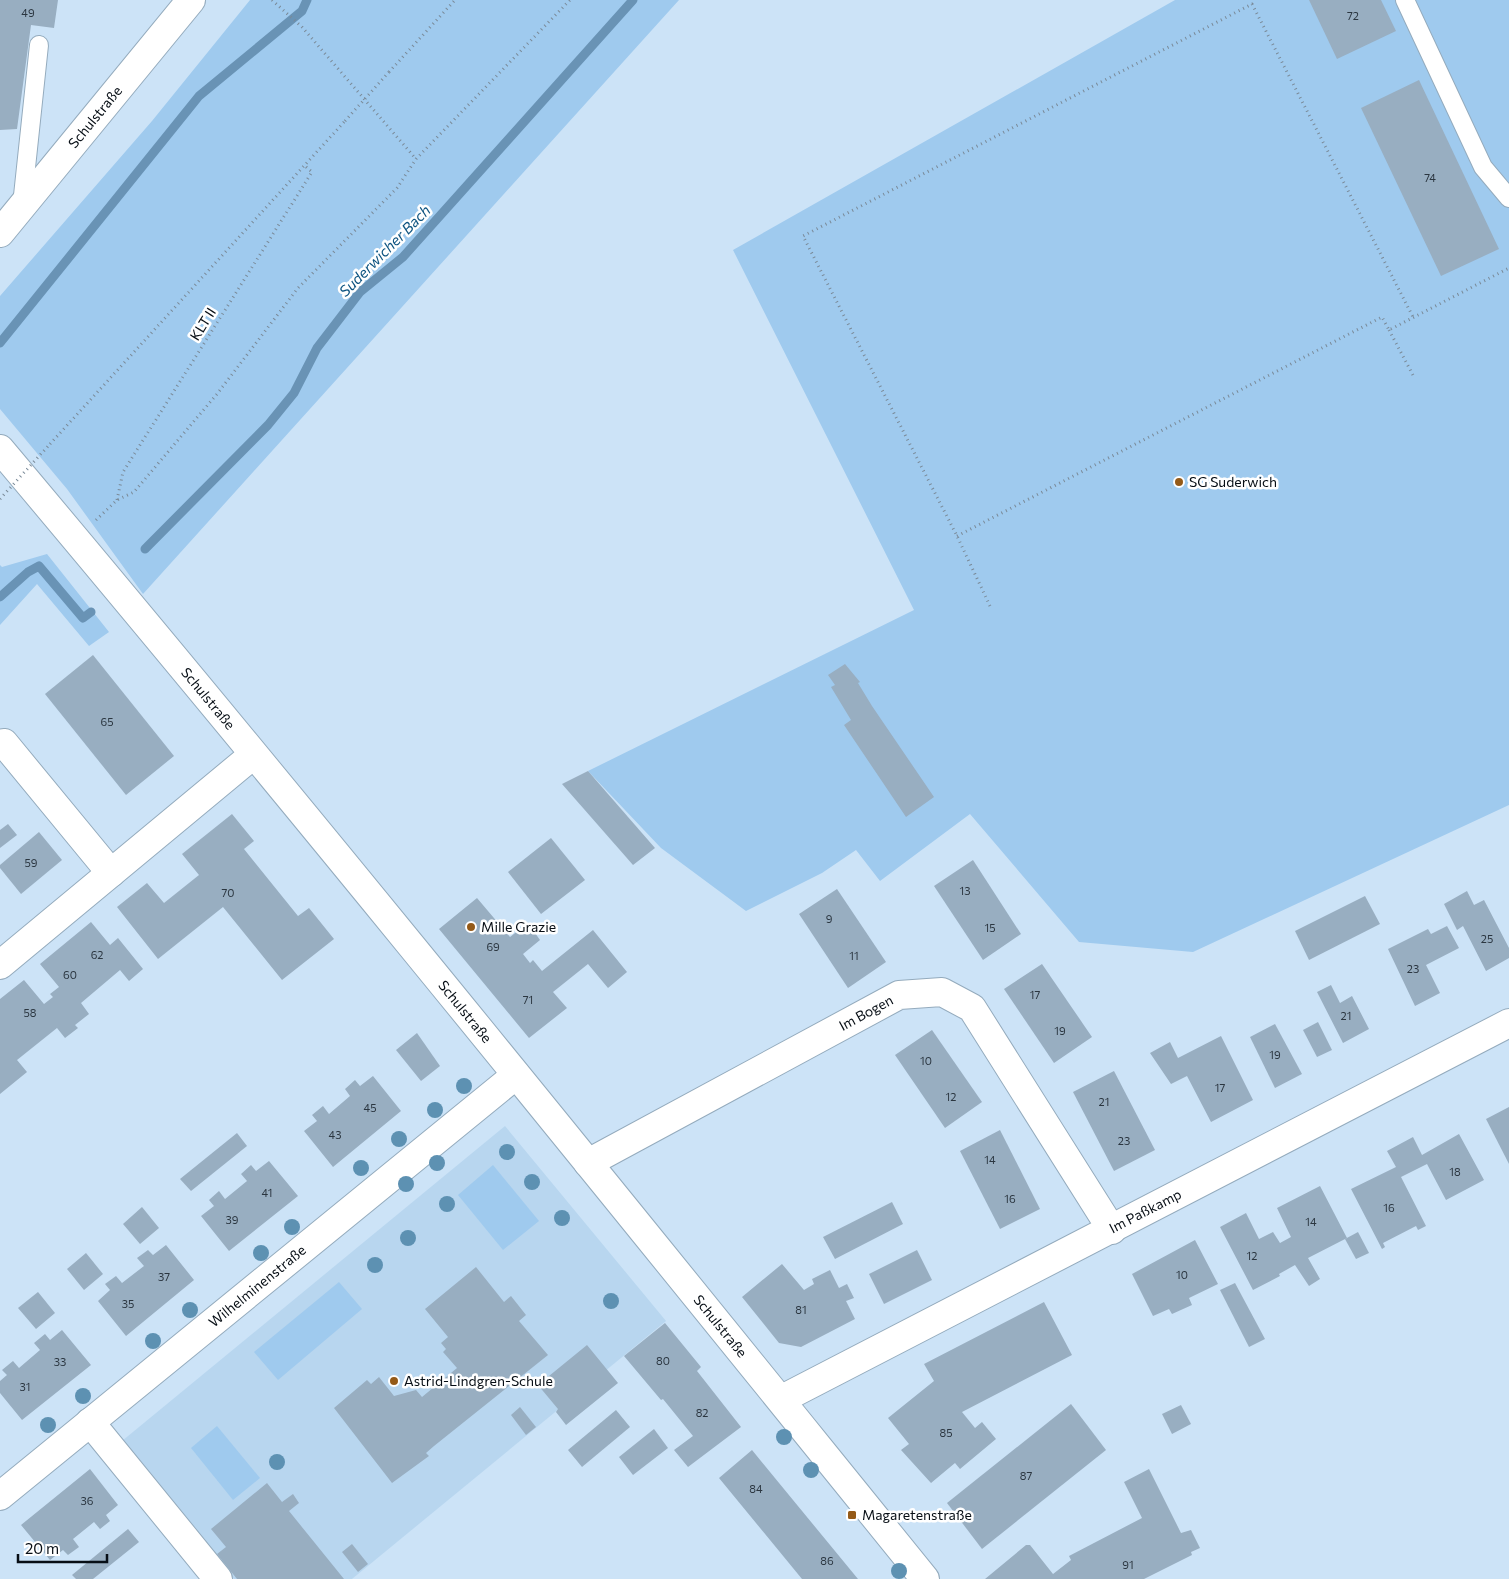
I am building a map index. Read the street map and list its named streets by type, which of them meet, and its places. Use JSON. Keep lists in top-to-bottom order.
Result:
{
  "streets": {
    "street": [
      "Schulstraße",
      "Im Bogen",
      "Im Paßkamp",
      "Wilhelminenstraße"
    ],
    "path": ["KLT II"]
  },
  "crossings": [
    ["Schulstraße", "Im Bogen"],
    ["Schulstraße", "Im Paßkamp"],
    ["Schulstraße", "Wilhelminenstraße"],
    ["Im Bogen", "Im Paßkamp"]
  ],
  "water": ["Suderwicher Bach"],
  "places": {
    "other": ["SG Suderwich", "Mille Grazie", "Astrid-Lindgren-Schule"],
    "transit": ["Magaretenstraße"]
  },
  "house_numbers": [
    "49",
    "72",
    "74",
    "65",
    "59",
    "13",
    "70",
    "9",
    "15",
    "25",
    "69",
    "62",
    "11",
    "23",
    "60",
    "17",
    "71",
    "58",
    "21",
    "19",
    "19",
    "10",
    "17",
    "12",
    "21",
    "45",
    "43",
    "23",
    "14",
    "18",
    "41",
    "16",
    "16",
    "39",
    "14",
    "12",
    "10",
    "37",
    "35",
    "81",
    "80",
    "33",
    "31",
    "82",
    "85",
    "87",
    "84",
    "36",
    "86",
    "91"
  ],
  "scale_bar": "20 m"
}
